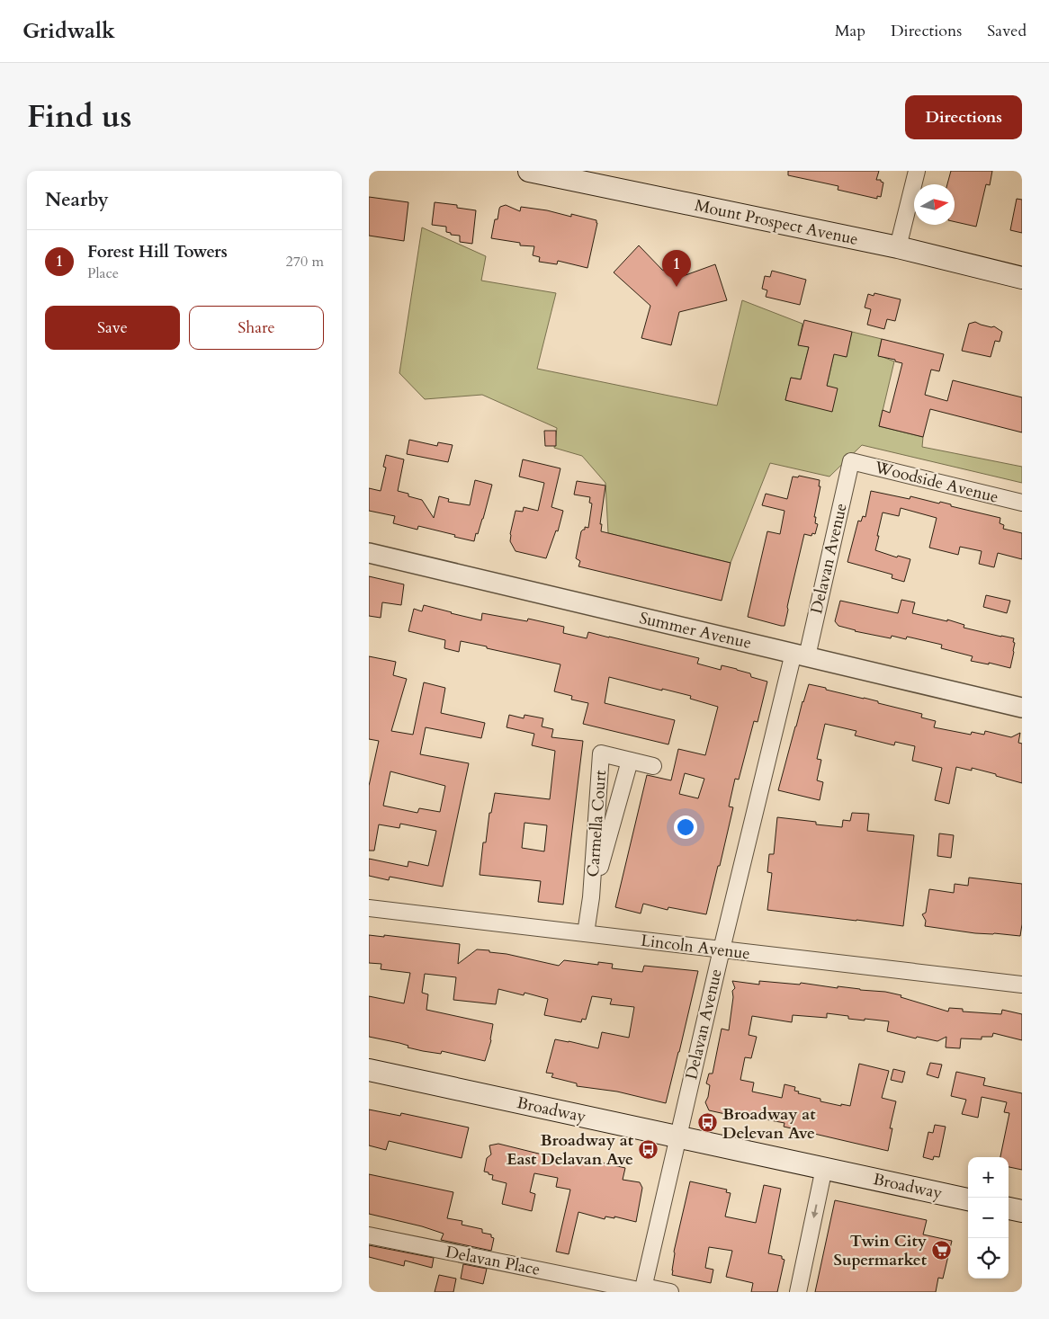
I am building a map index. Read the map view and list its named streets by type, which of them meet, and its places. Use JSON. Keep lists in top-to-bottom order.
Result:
{
  "streets": {
    "main road": ["Mount Prospect Avenue", "Broadway"],
    "street": [
      "Woodside Avenue",
      "Delavan Avenue",
      "Summer Avenue",
      "Carmella Court",
      "Lincoln Avenue",
      "Delavan Place"
    ]
  },
  "crossings": [
    ["Woodside Avenue", "Delavan Avenue"],
    ["Delavan Avenue", "Summer Avenue"],
    ["Delavan Avenue", "Lincoln Avenue"],
    ["Delavan Avenue", "Broadway"],
    ["Delavan Avenue", "Delavan Place"],
    ["Carmella Court", "Lincoln Avenue"]
  ],
  "places": {
    "bus stop": ["Broadway at Delevan Ave", "Broadway at East Delavan Ave"],
    "supermarket": ["Twin City Supermarket"]
  },
  "north": "right",
  "page": {
    "header": "Gridwalk",
    "nav": ["Map", "Directions", "Saved"],
    "title": "Find us",
    "buttons": [
      "Directions",
      ["Save", "Share"]
    ],
    "heading": "Nearby",
    "list": [
      {
        "mark": "1",
        "name": "Forest Hill Towers",
        "note": "Place",
        "value": "270 m"
      }
    ],
    "pins": "1",
    "map_buttons": ["+", "−"]
  }
}
